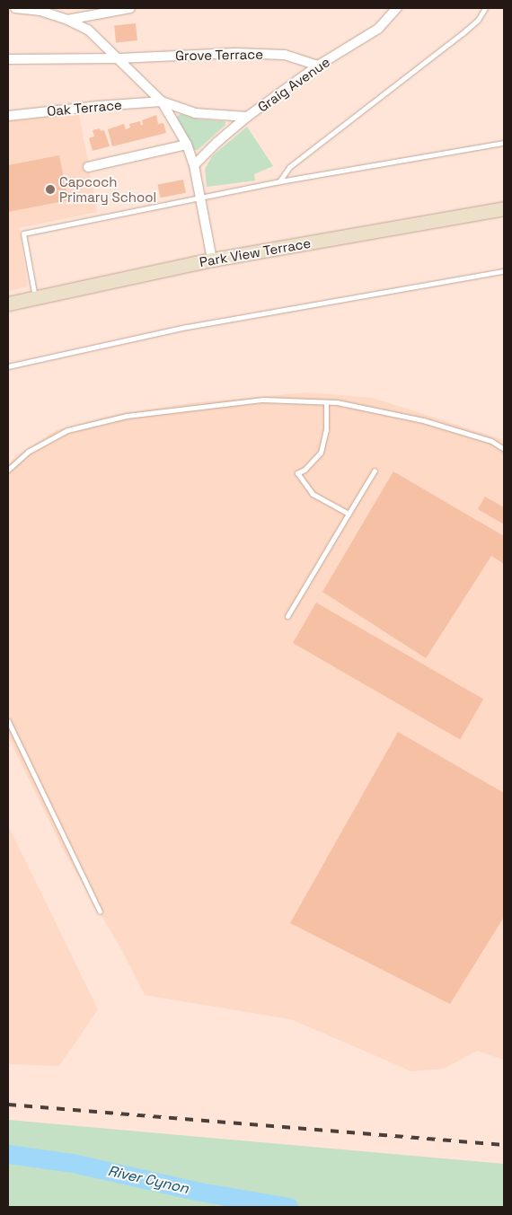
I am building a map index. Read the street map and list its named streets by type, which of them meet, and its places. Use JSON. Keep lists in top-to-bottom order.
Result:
{
  "streets": {
    "main road": ["Park View Terrace"],
    "street": ["Grove Terrace", "Graig Avenue", "Oak Terrace"]
  },
  "crossings": [
    ["Grove Terrace", "Graig Avenue"]
  ],
  "water": ["River Cynon"],
  "places": ["Capcoch Primary School"]
}
